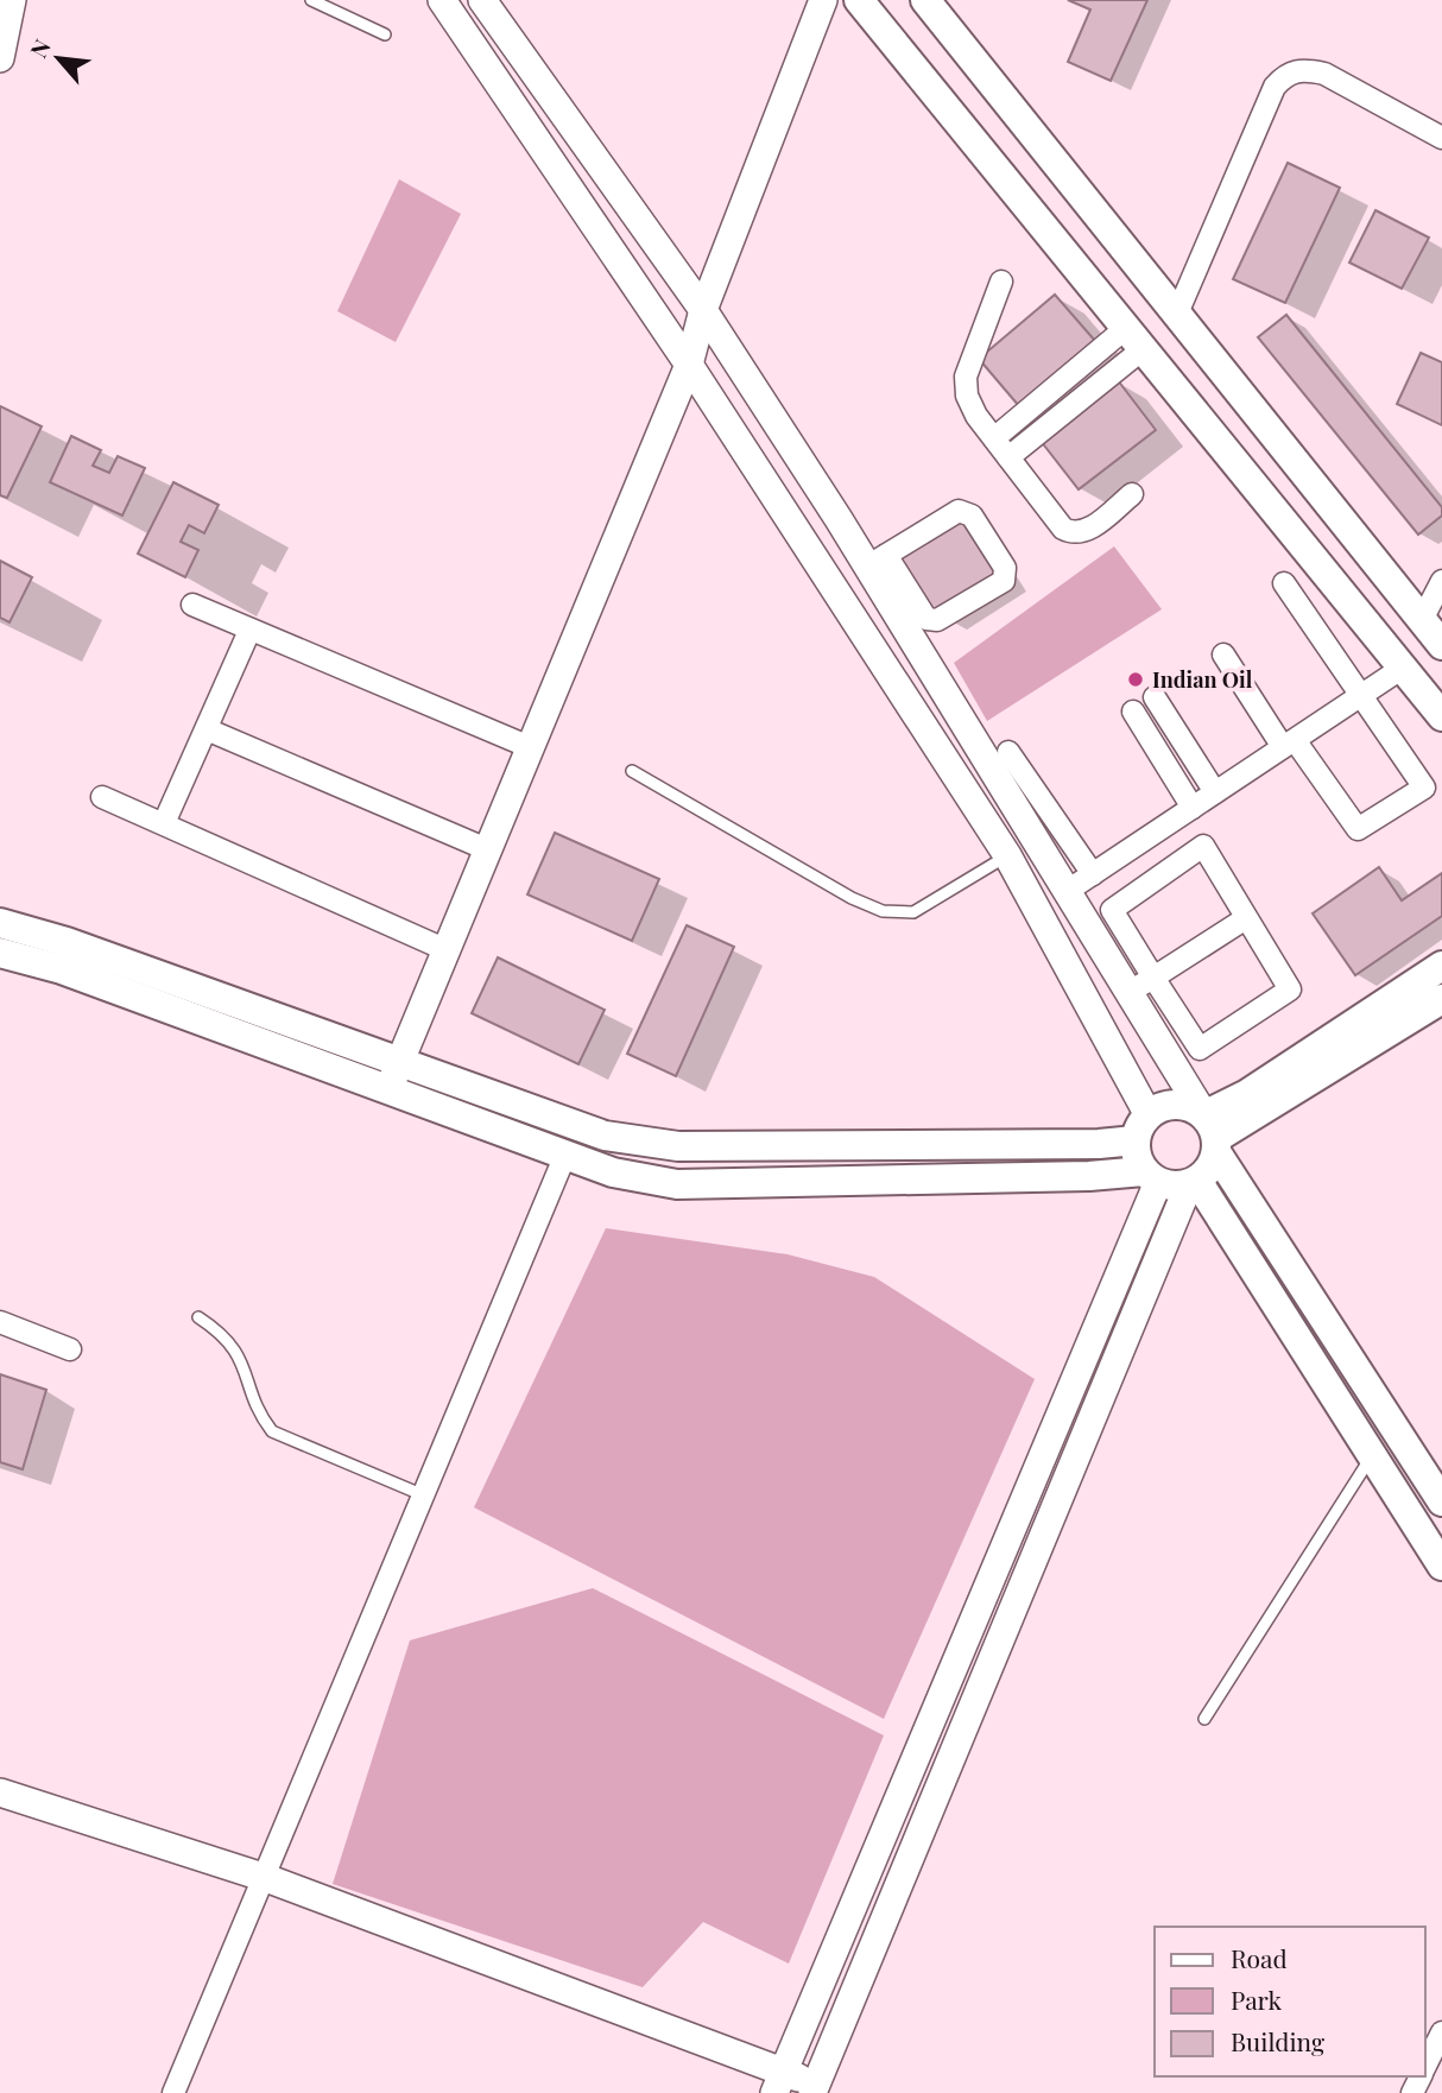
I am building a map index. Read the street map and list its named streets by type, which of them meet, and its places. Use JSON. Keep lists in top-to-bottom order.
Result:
{
  "places": ["Indian Oil"],
  "legend": ["Road", "Park", "Building"],
  "north": "top left"
}
